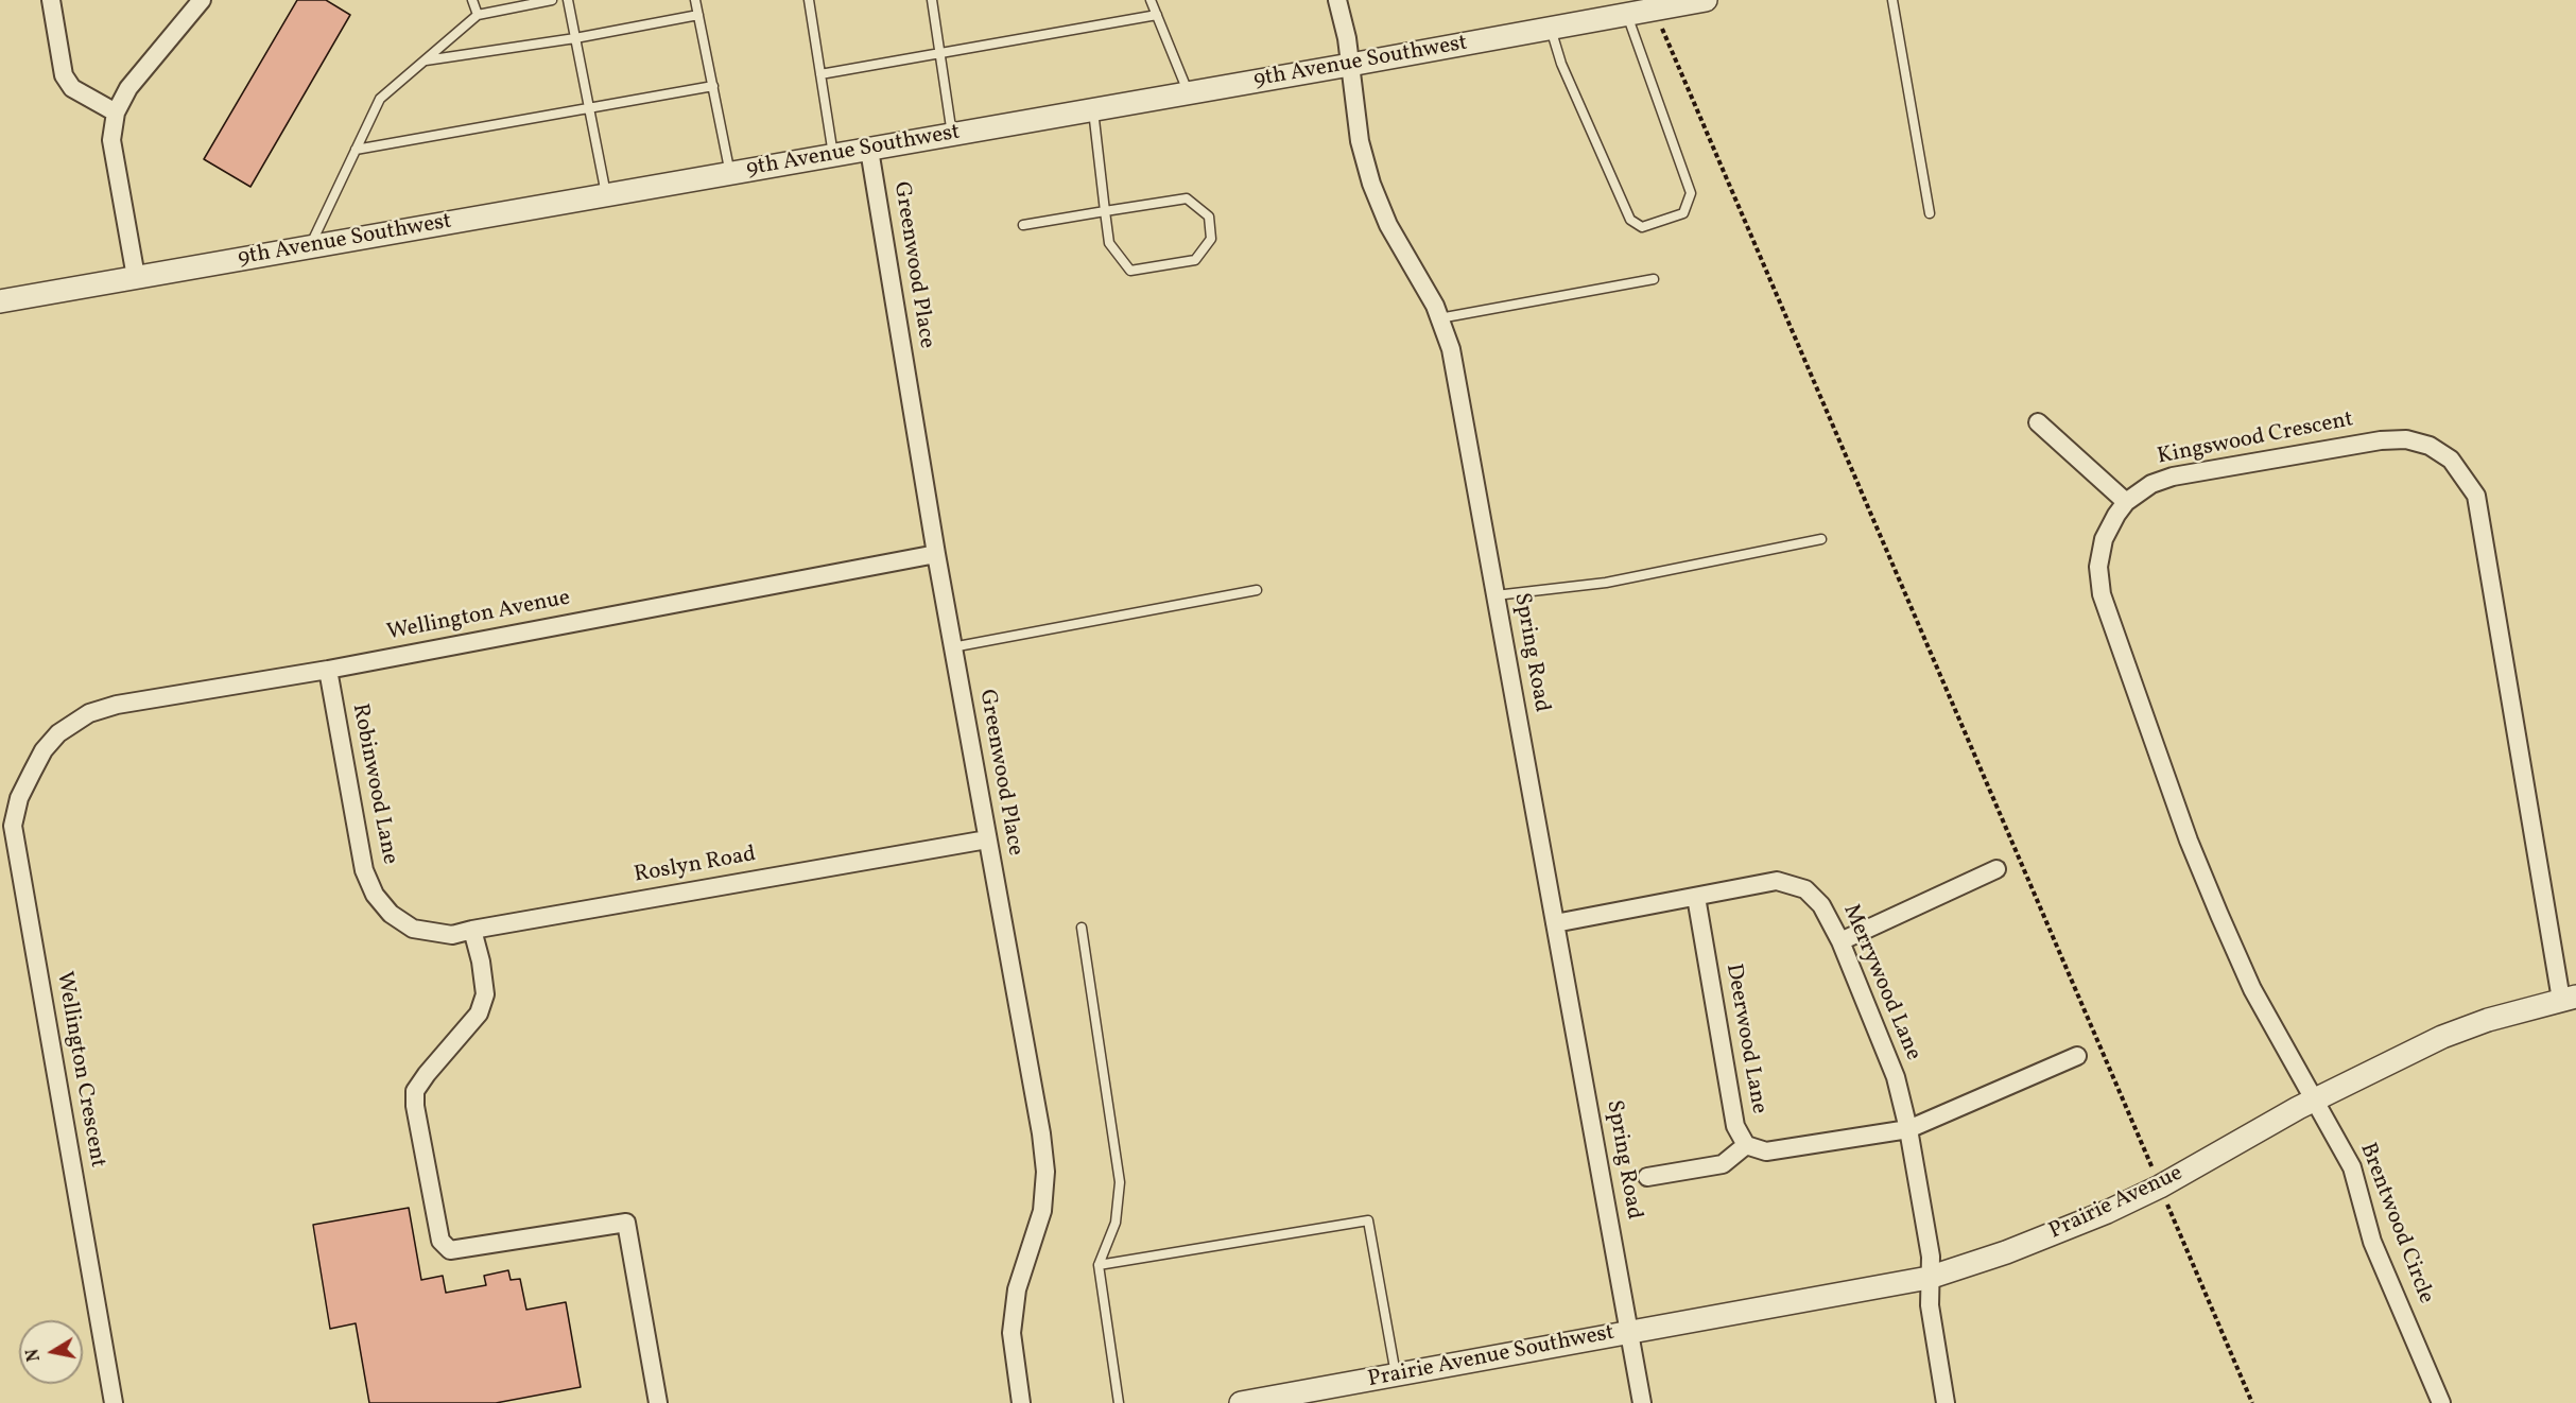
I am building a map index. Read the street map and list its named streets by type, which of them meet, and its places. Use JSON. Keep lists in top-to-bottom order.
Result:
{
  "streets": {
    "street": [
      "9th Avenue Southwest",
      "Greenwood Place",
      "Kingswood Crescent",
      "Wellington Avenue",
      "Spring Road",
      "Robinwood Lane",
      "Roslyn Road",
      "Merrywood Lane",
      "Deerwood Lane",
      "Wellington Crescent",
      "Prairie Avenue",
      "Brentwood Circle",
      "Prairie Avenue Southwest"
    ]
  },
  "crossings": [
    ["9th Avenue Southwest", "Greenwood Place"],
    ["9th Avenue Southwest", "Spring Road"],
    ["Greenwood Place", "Wellington Avenue"],
    ["Greenwood Place", "Roslyn Road"],
    ["Kingswood Crescent", "Prairie Avenue"],
    ["Kingswood Crescent", "Brentwood Circle"],
    ["Wellington Avenue", "Robinwood Lane"],
    ["Wellington Avenue", "Wellington Crescent"],
    ["Spring Road", "Merrywood Lane"],
    ["Spring Road", "Prairie Avenue"],
    ["Spring Road", "Prairie Avenue Southwest"],
    ["Robinwood Lane", "Roslyn Road"],
    ["Merrywood Lane", "Deerwood Lane"],
    ["Merrywood Lane", "Prairie Avenue"],
    ["Prairie Avenue", "Brentwood Circle"],
    ["Prairie Avenue", "Prairie Avenue Southwest"]
  ],
  "north": "left"
}
